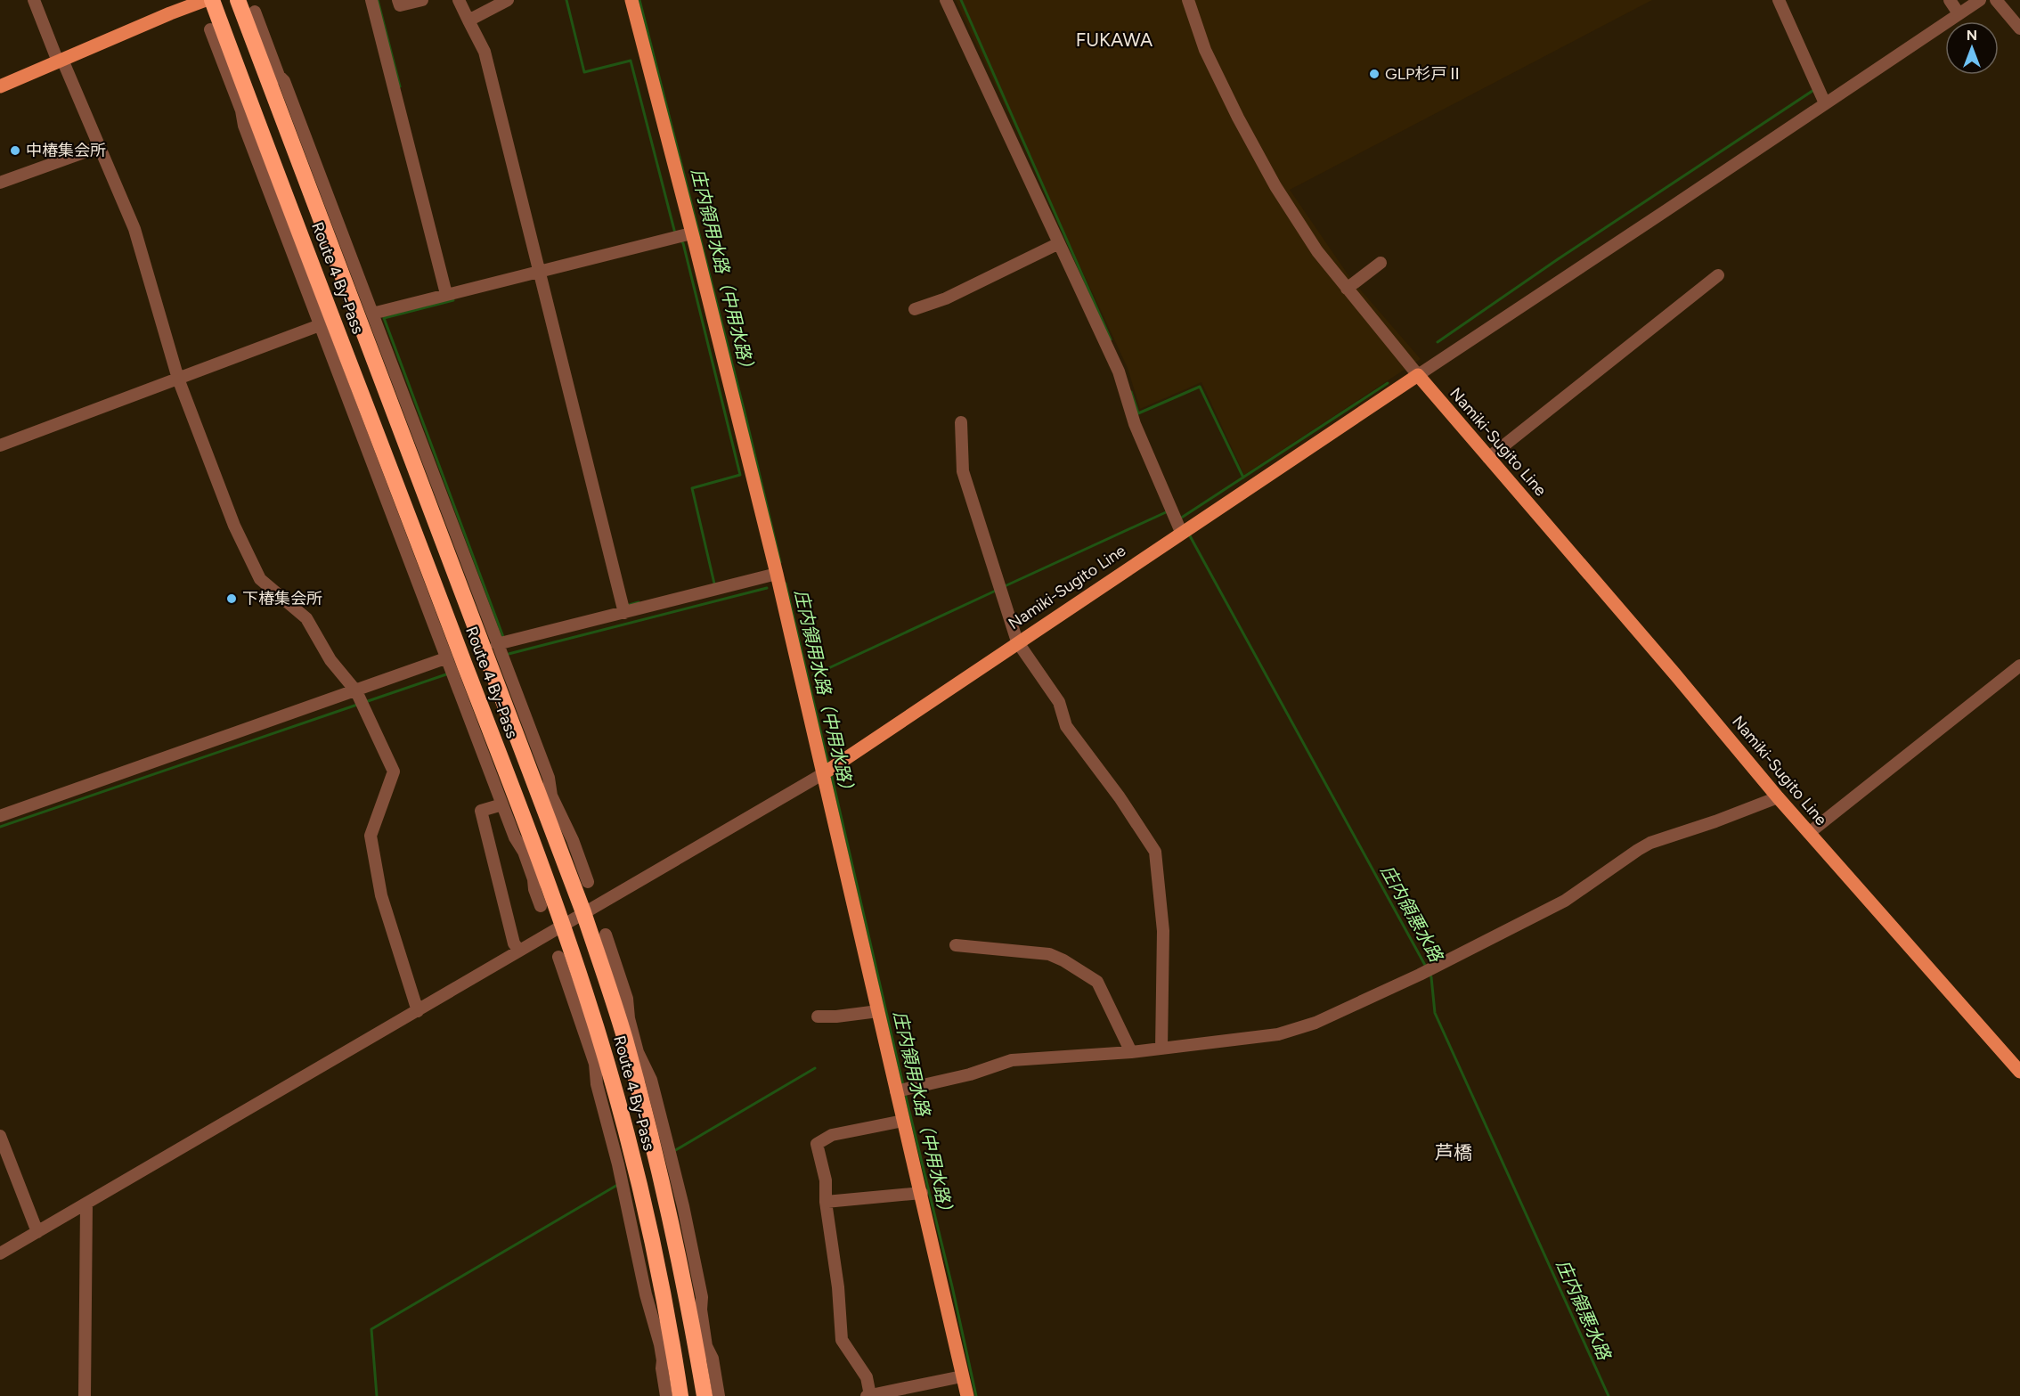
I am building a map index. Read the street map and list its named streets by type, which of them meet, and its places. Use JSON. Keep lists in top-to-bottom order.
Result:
{
  "streets": {
    "highway": ["Route 4 By-Pass"],
    "main road": ["Namiki-Sugito Line"]
  },
  "districts": ["FUKAWA", "芦橋"],
  "water": ["庄内領用水路（中用水路）", "庄内領悪水路"],
  "places": ["GLP杉戸Ⅱ", "中椿集会所", "下椿集会所"],
  "north": "top"
}
